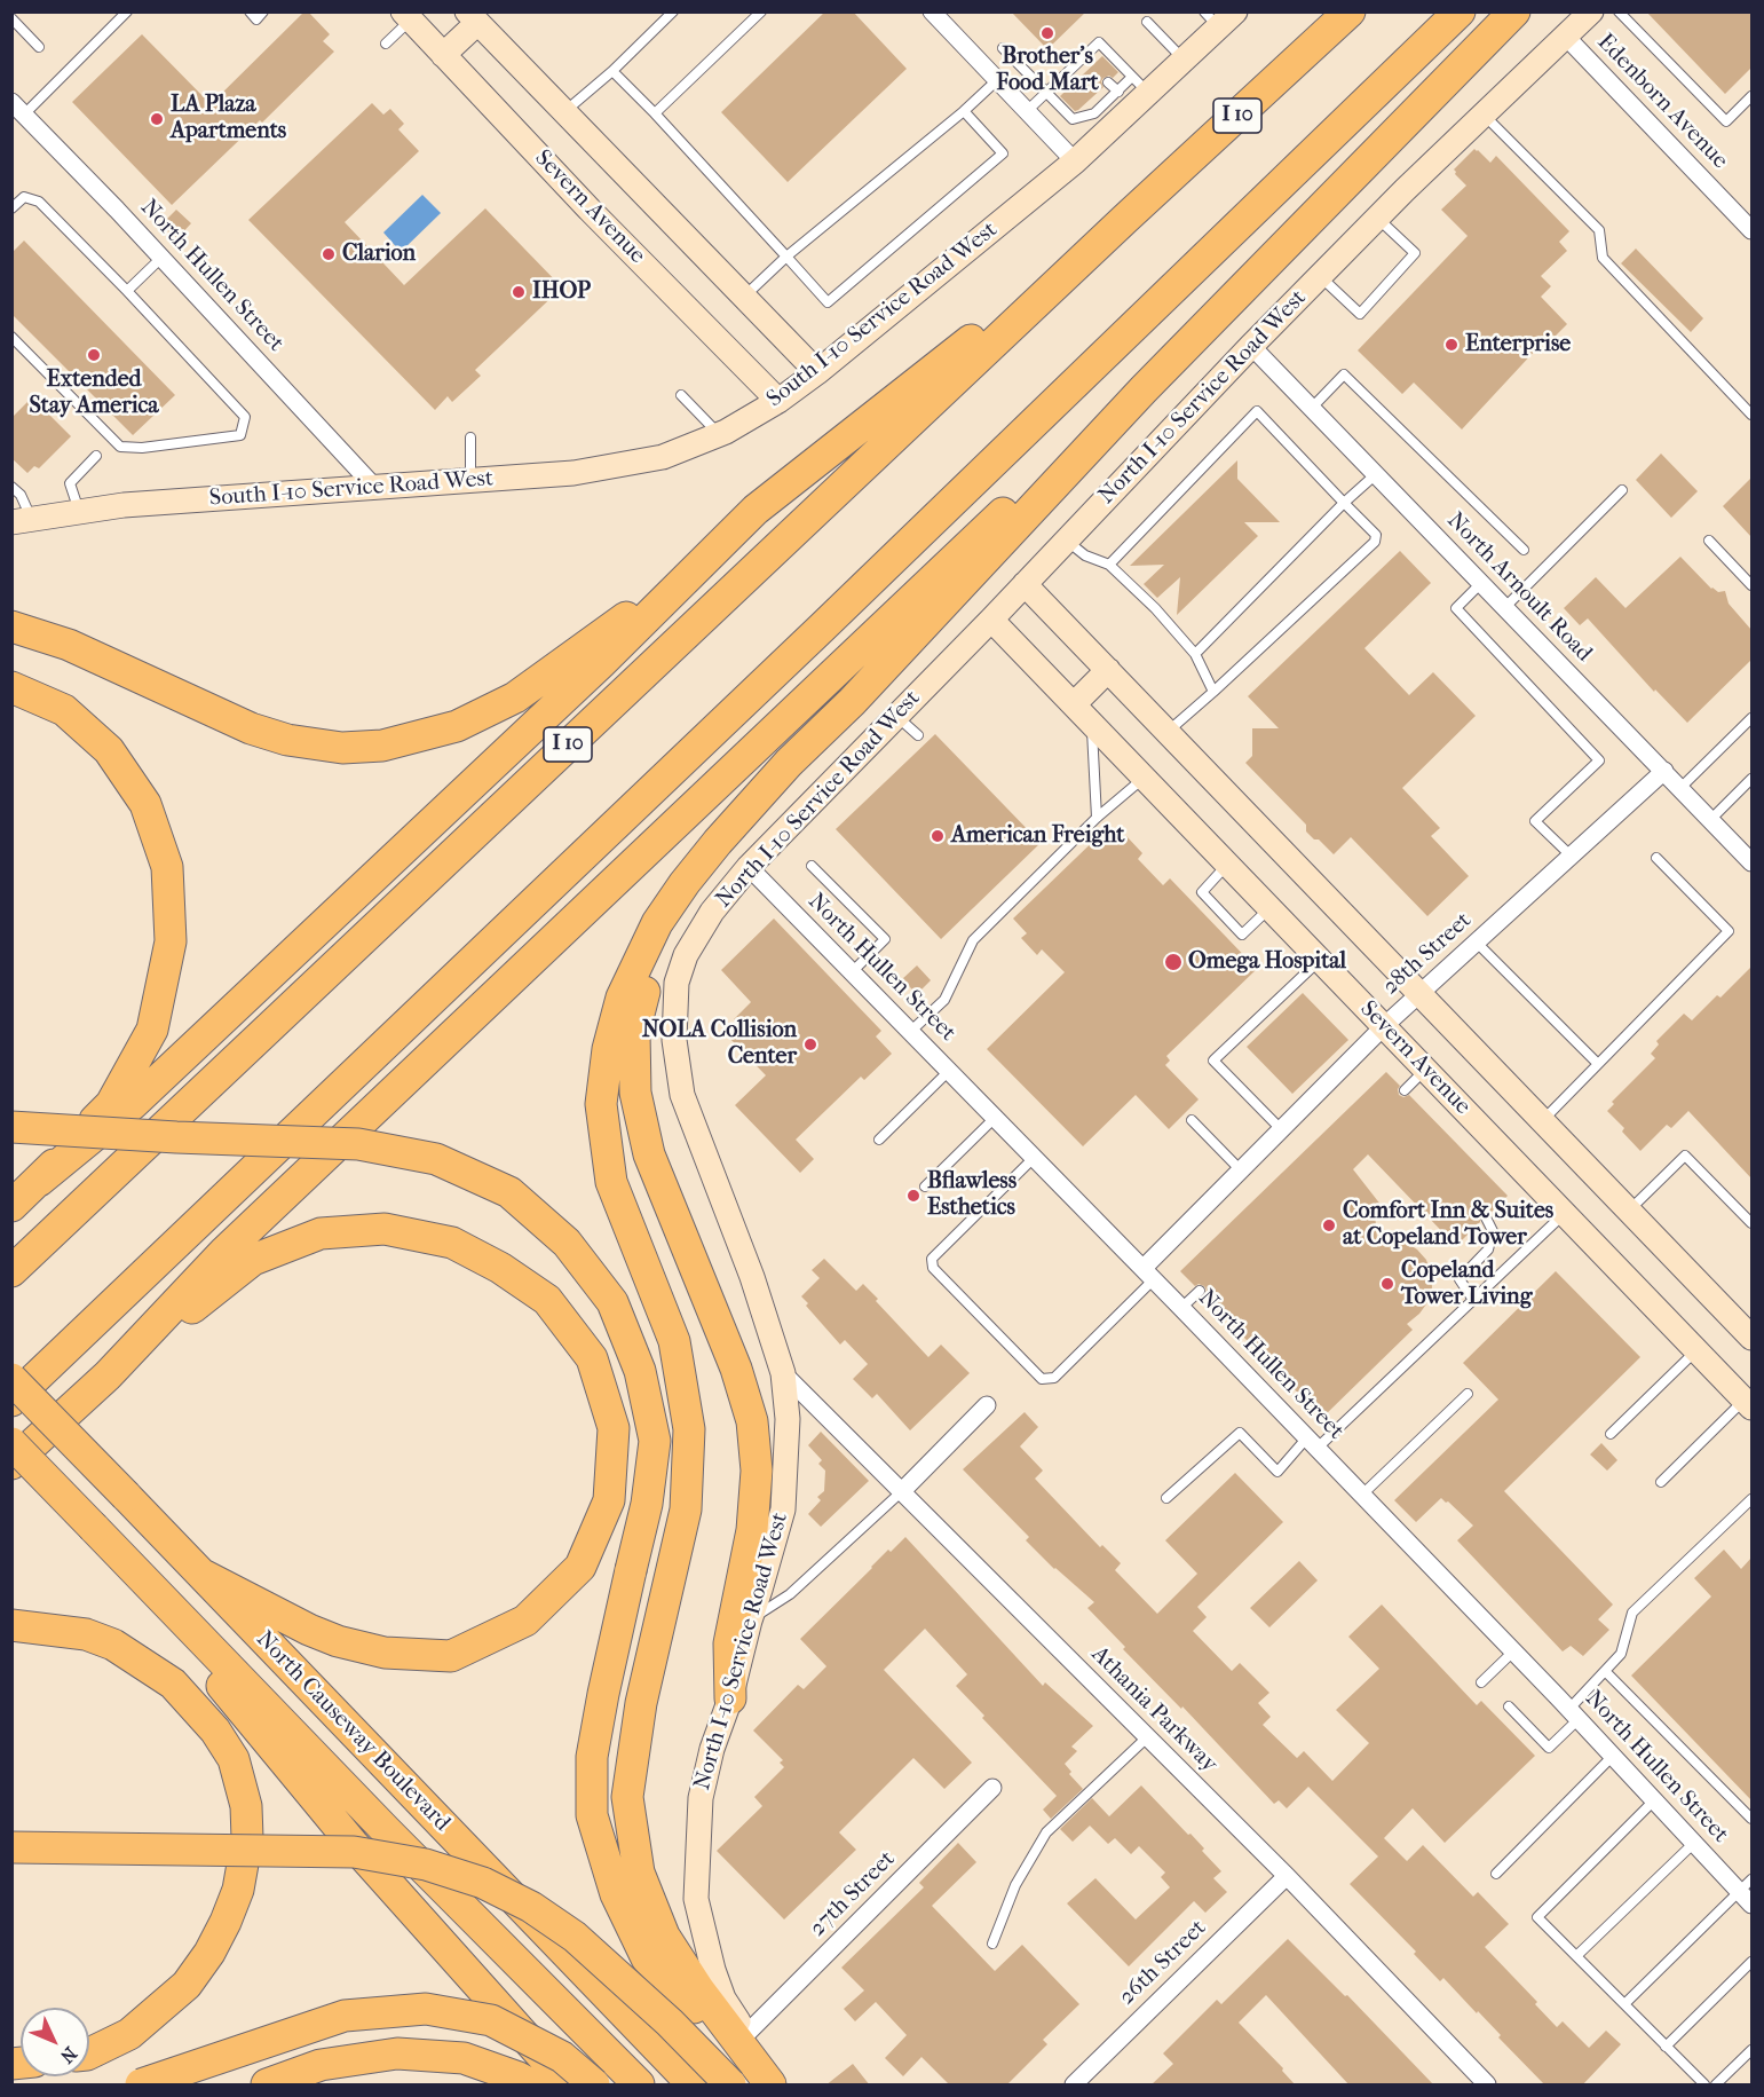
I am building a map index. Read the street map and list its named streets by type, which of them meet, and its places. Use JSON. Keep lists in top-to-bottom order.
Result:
{
  "streets": {
    "highway": ["I 10", "North Causeway Boulevard"],
    "street": [
      "Edenborn Avenue",
      "Severn Avenue",
      "North Hullen Street",
      "South I-10 Service Road West",
      "North I-10 Service Road West",
      "North Arnoult Road",
      "28th Street",
      "Athania Parkway",
      "27th Street",
      "26th Street"
    ]
  },
  "crossings": [
    ["Edenborn Avenue", "North I-10 Service Road West"],
    ["Severn Avenue", "South I-10 Service Road West"],
    ["Severn Avenue", "North I-10 Service Road West"],
    ["Severn Avenue", "28th Street"],
    ["North Hullen Street", "South I-10 Service Road West"],
    ["North Hullen Street", "North I-10 Service Road West"],
    ["North Hullen Street", "28th Street"],
    ["North I-10 Service Road West", "North Arnoult Road"],
    ["North I-10 Service Road West", "Athania Parkway"],
    ["North I-10 Service Road West", "27th Street"],
    ["North Arnoult Road", "28th Street"],
    ["Athania Parkway", "26th Street"]
  ],
  "places": [
    "Brother's Food Mart",
    "LA Plaza Apartments",
    "Clarion",
    "IHOP",
    "Enterprise",
    "Extended Stay America",
    "American Freight",
    "Omega Hospital",
    "NOLA Collision Center",
    "Bflawless Esthetics",
    "Comfort Inn & Suites at Copeland Tower",
    "Copeland Tower Living"
  ],
  "north": "bottom right"
}
